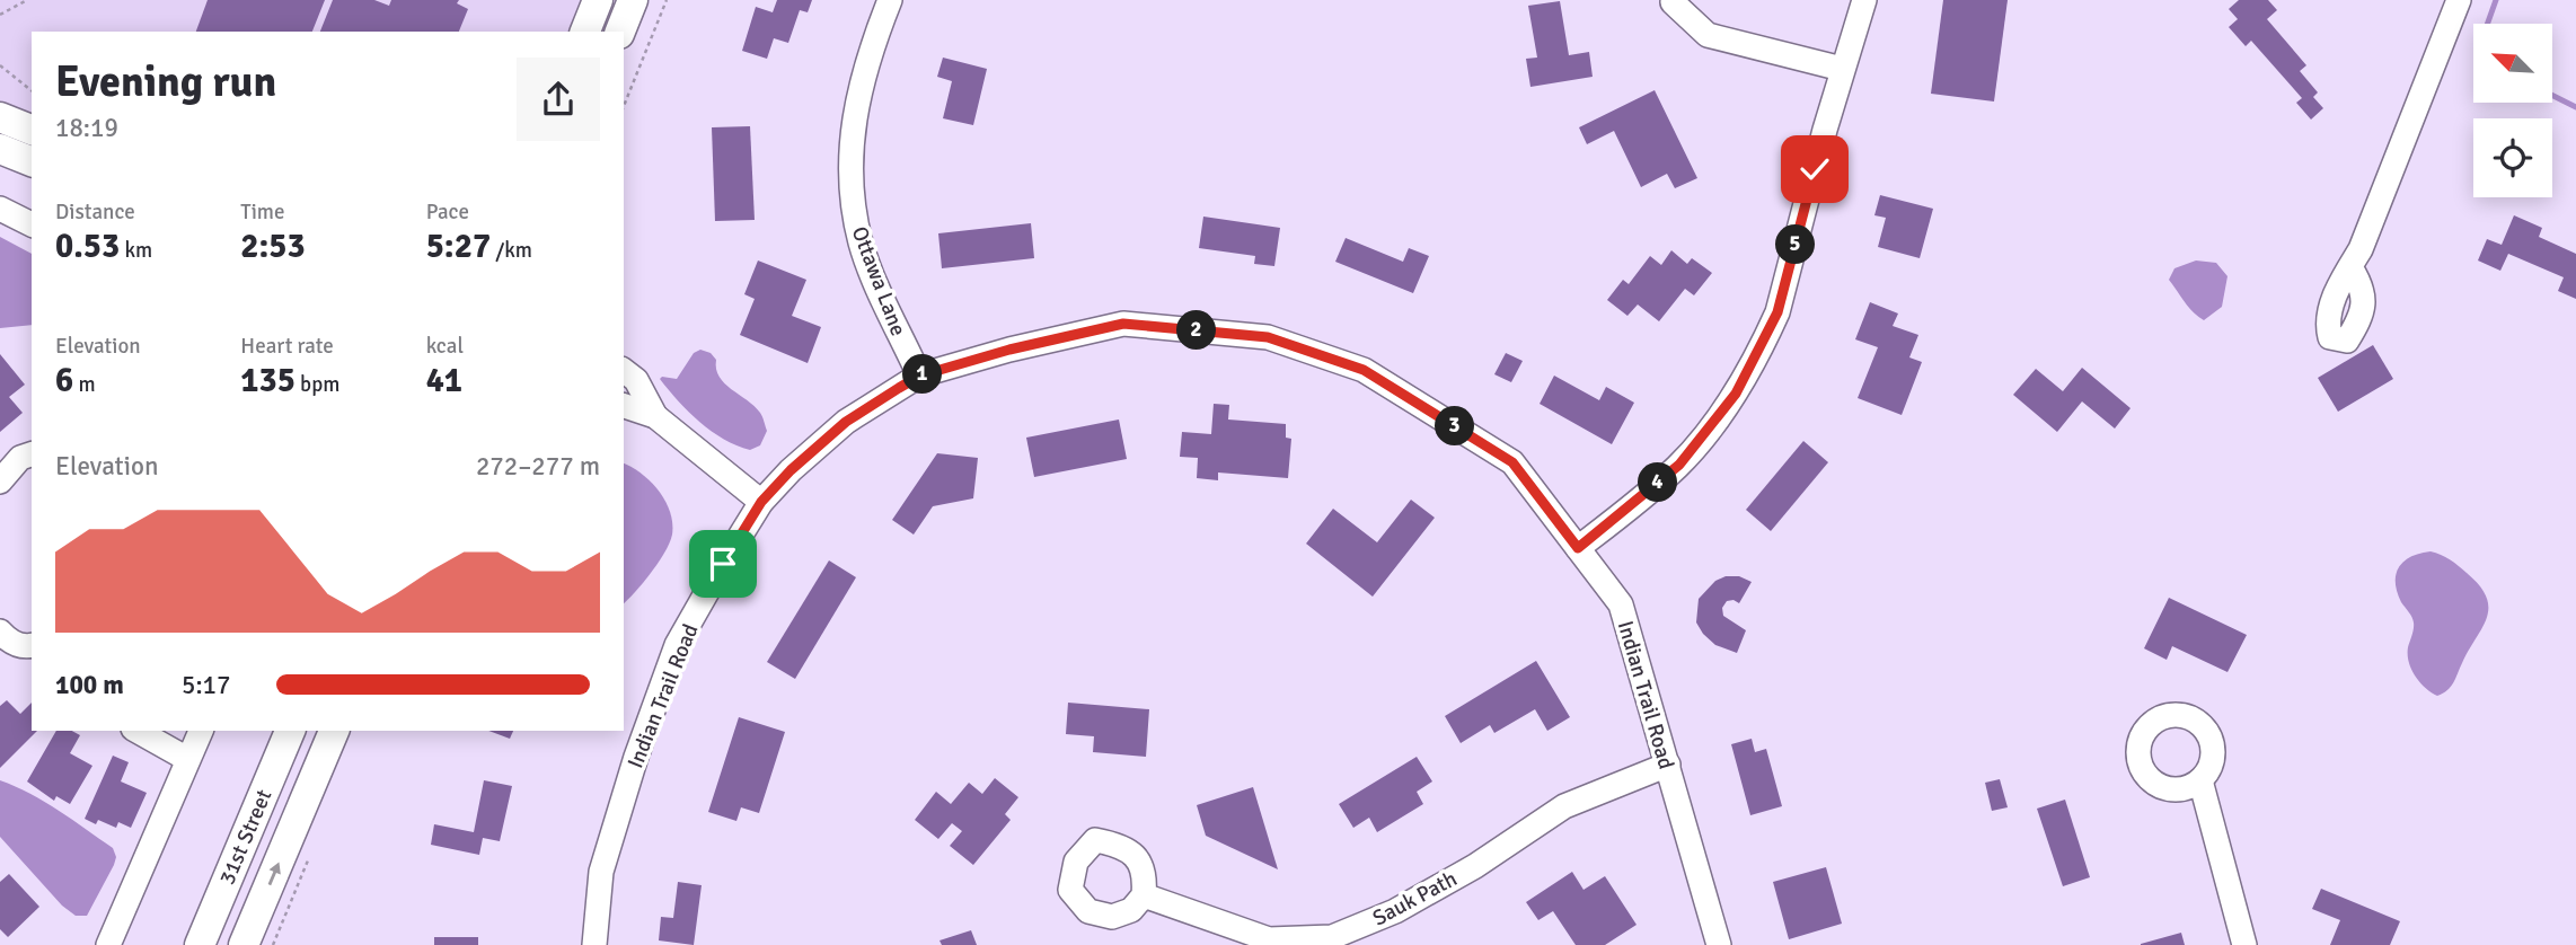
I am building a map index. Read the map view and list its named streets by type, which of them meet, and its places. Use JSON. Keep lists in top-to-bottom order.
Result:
{
  "streets": {
    "main road": ["31st Street"],
    "street": ["Ottawa Lane", "Indian Trail Road", "Sauk Path"]
  },
  "crossings": [
    ["Ottawa Lane", "Indian Trail Road"],
    ["Indian Trail Road", "Sauk Path"]
  ],
  "north": "top left",
  "page": {
    "heading": ["Evening run", "18:19"],
    "stats": [
      ["Distance", "0.53 km"],
      ["Time", "2:53"],
      ["Pace", "5:27 /km"],
      ["Elevation", "6 m"],
      ["Heart rate", "135 bpm"],
      ["kcal", "41"]
    ],
    "pins": [
      "5",
      "2",
      "1",
      "3",
      "4"
    ],
    "chart": ["Elevation", "272–277 m"],
    "list": [
      {
        "name": "100 m",
        "note": "5:17"
      }
    ]
  }
}
